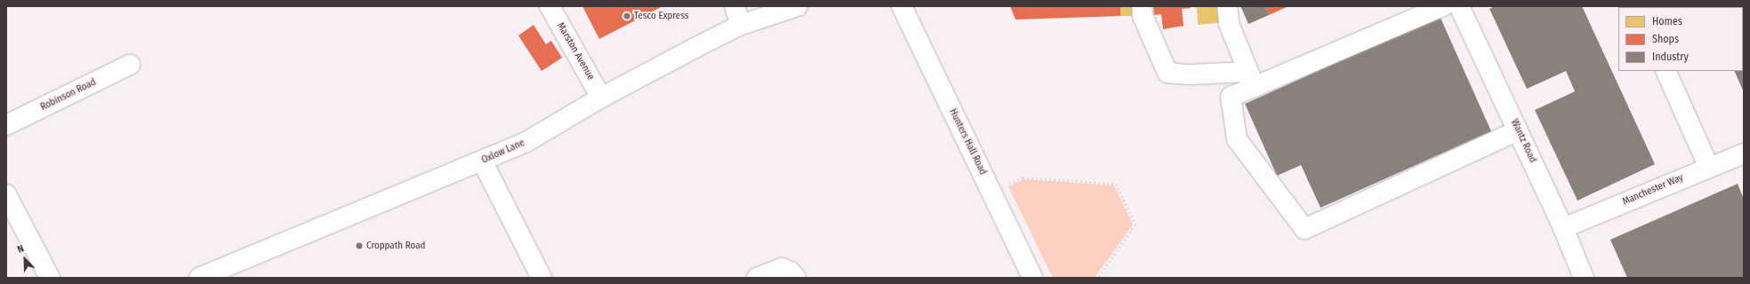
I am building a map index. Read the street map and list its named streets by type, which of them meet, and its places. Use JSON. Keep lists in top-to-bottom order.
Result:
{
  "streets": {
    "street": [
      "Marston Avenue",
      "Robinson Road",
      "Wantz Road",
      "Hunters Hall Road",
      "Oxlow Lane",
      "Manchester Way"
    ]
  },
  "crossings": [
    ["Marston Avenue", "Oxlow Lane"],
    ["Wantz Road", "Manchester Way"]
  ],
  "places": ["Tesco Express", "Croppath Road"],
  "legend": ["Homes", "Shops", "Industry"],
  "north": "top left"
}
